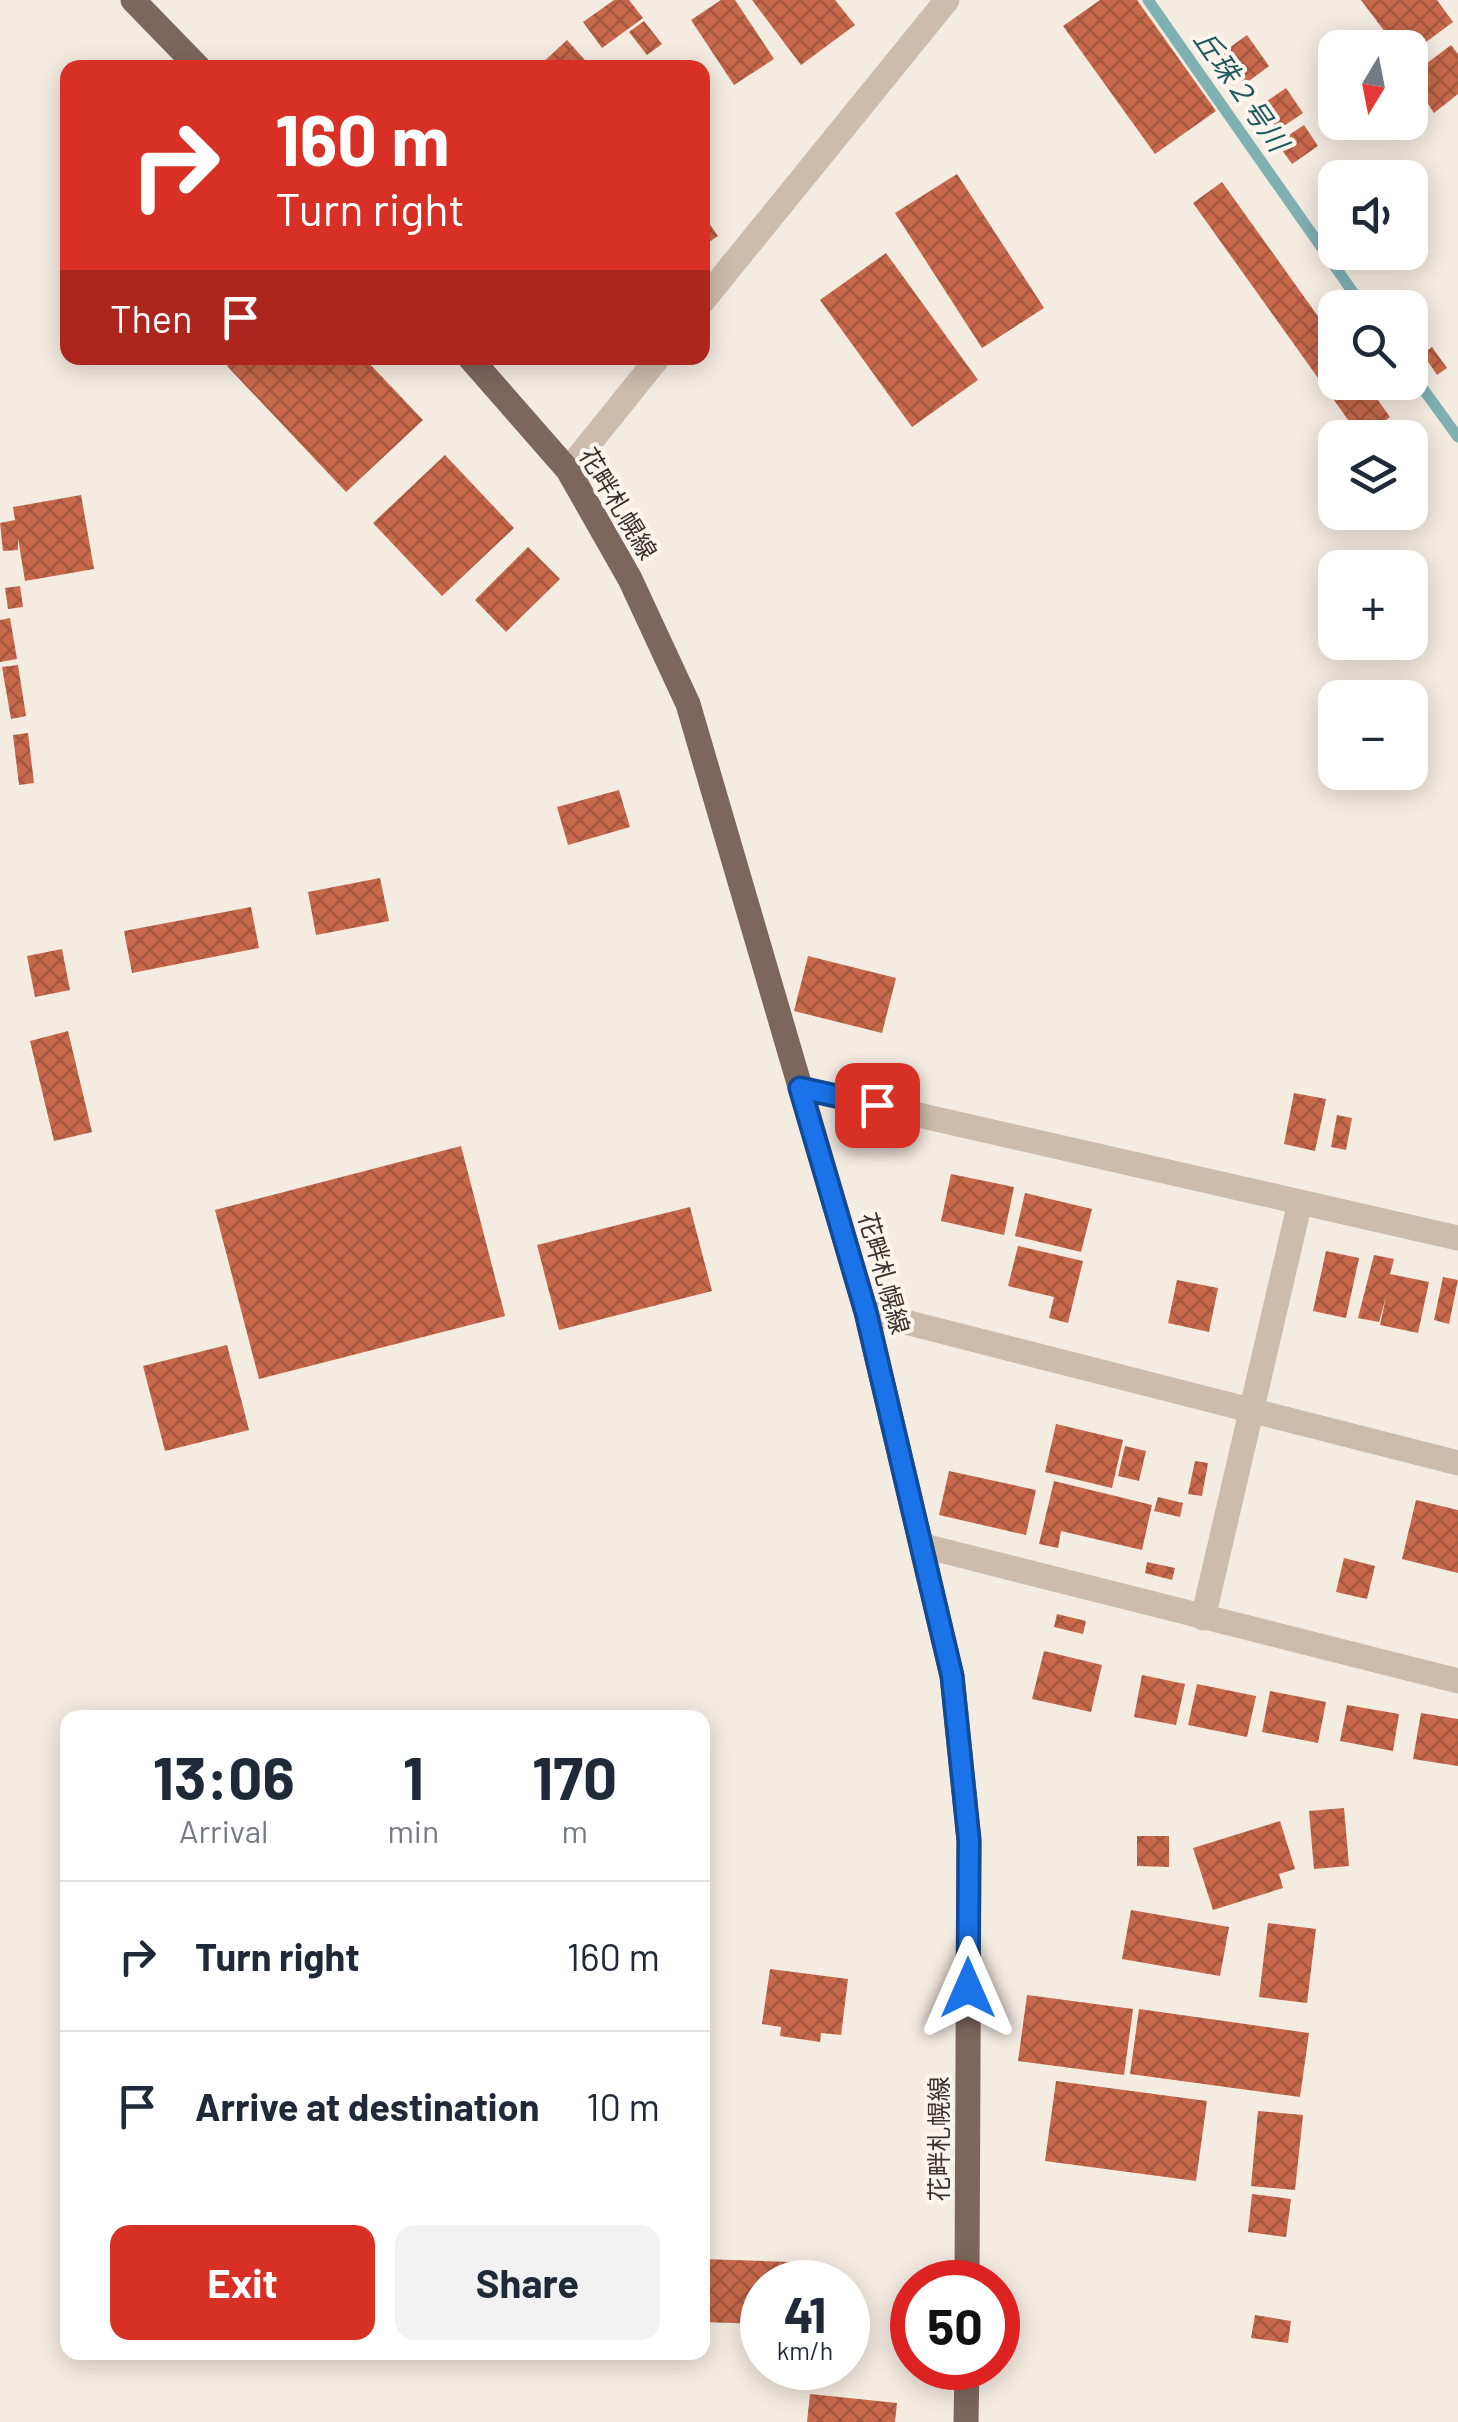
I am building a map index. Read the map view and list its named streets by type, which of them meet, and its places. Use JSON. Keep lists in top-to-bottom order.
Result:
{
  "streets": {
    "main road": ["花畔札幌線"]
  },
  "water": ["丘珠２号川"],
  "north": "bottom",
  "page": {
    "map_buttons": ["+", "−"],
    "turn": ["160 m", "Turn right"],
    "then": "Then",
    "eta": [
      "13:06",
      "Arrival",
      "1",
      "min",
      "170",
      "m"
    ],
    "list": [
      {
        "name": "Turn right",
        "value": "160 m"
      },
      {
        "name": "Arrive at destination",
        "value": "10 m"
      }
    ],
    "buttons": ["Exit", "Share"],
    "speed": "41 km/h",
    "limit": "50"
  }
}
